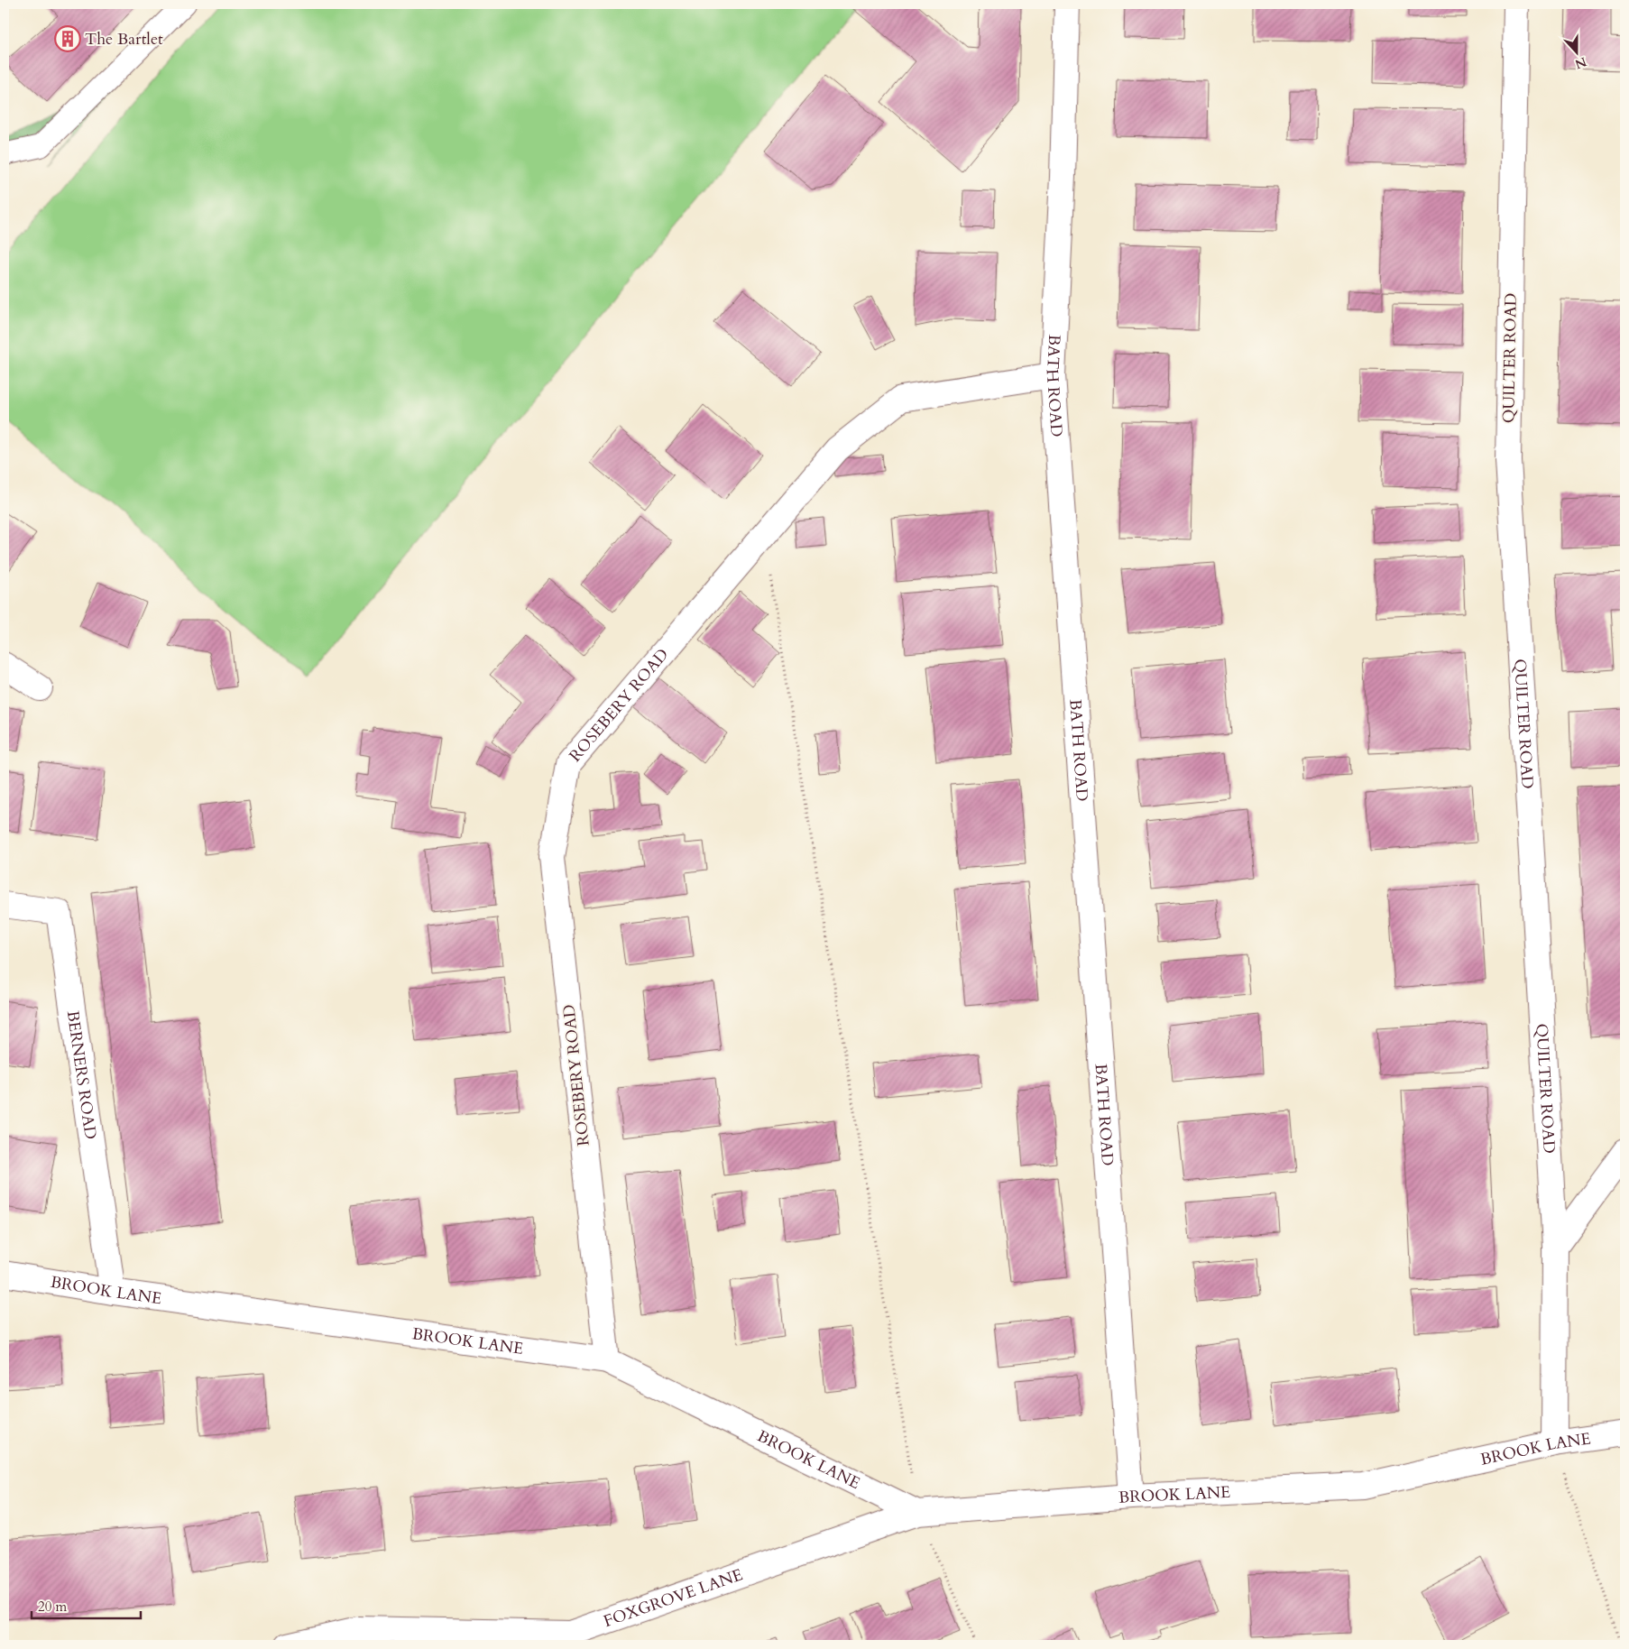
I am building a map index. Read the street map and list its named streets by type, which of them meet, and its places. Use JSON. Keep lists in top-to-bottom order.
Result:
{
  "streets": {
    "street": [
      "QUILTER ROAD",
      "BATH ROAD",
      "ROSEBERY ROAD",
      "BERNERS ROAD",
      "BROOK LANE",
      "FOXGROVE LANE"
    ]
  },
  "crossings": [
    ["QUILTER ROAD", "BROOK LANE"],
    ["BATH ROAD", "ROSEBERY ROAD"],
    ["BATH ROAD", "BROOK LANE"],
    ["ROSEBERY ROAD", "BROOK LANE"],
    ["BERNERS ROAD", "BROOK LANE"],
    ["BROOK LANE", "FOXGROVE LANE"]
  ],
  "places": {
    "building": ["The Bartlet"]
  },
  "scale_bar": "20 m",
  "north": "bottom"
}
